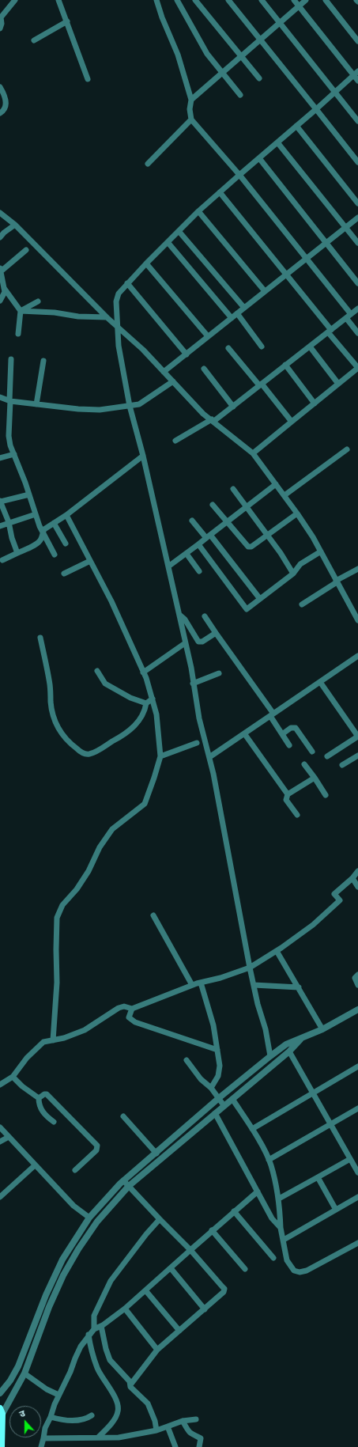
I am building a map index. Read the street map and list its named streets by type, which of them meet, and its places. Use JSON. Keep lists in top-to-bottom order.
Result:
{
  "north": "top"
}
